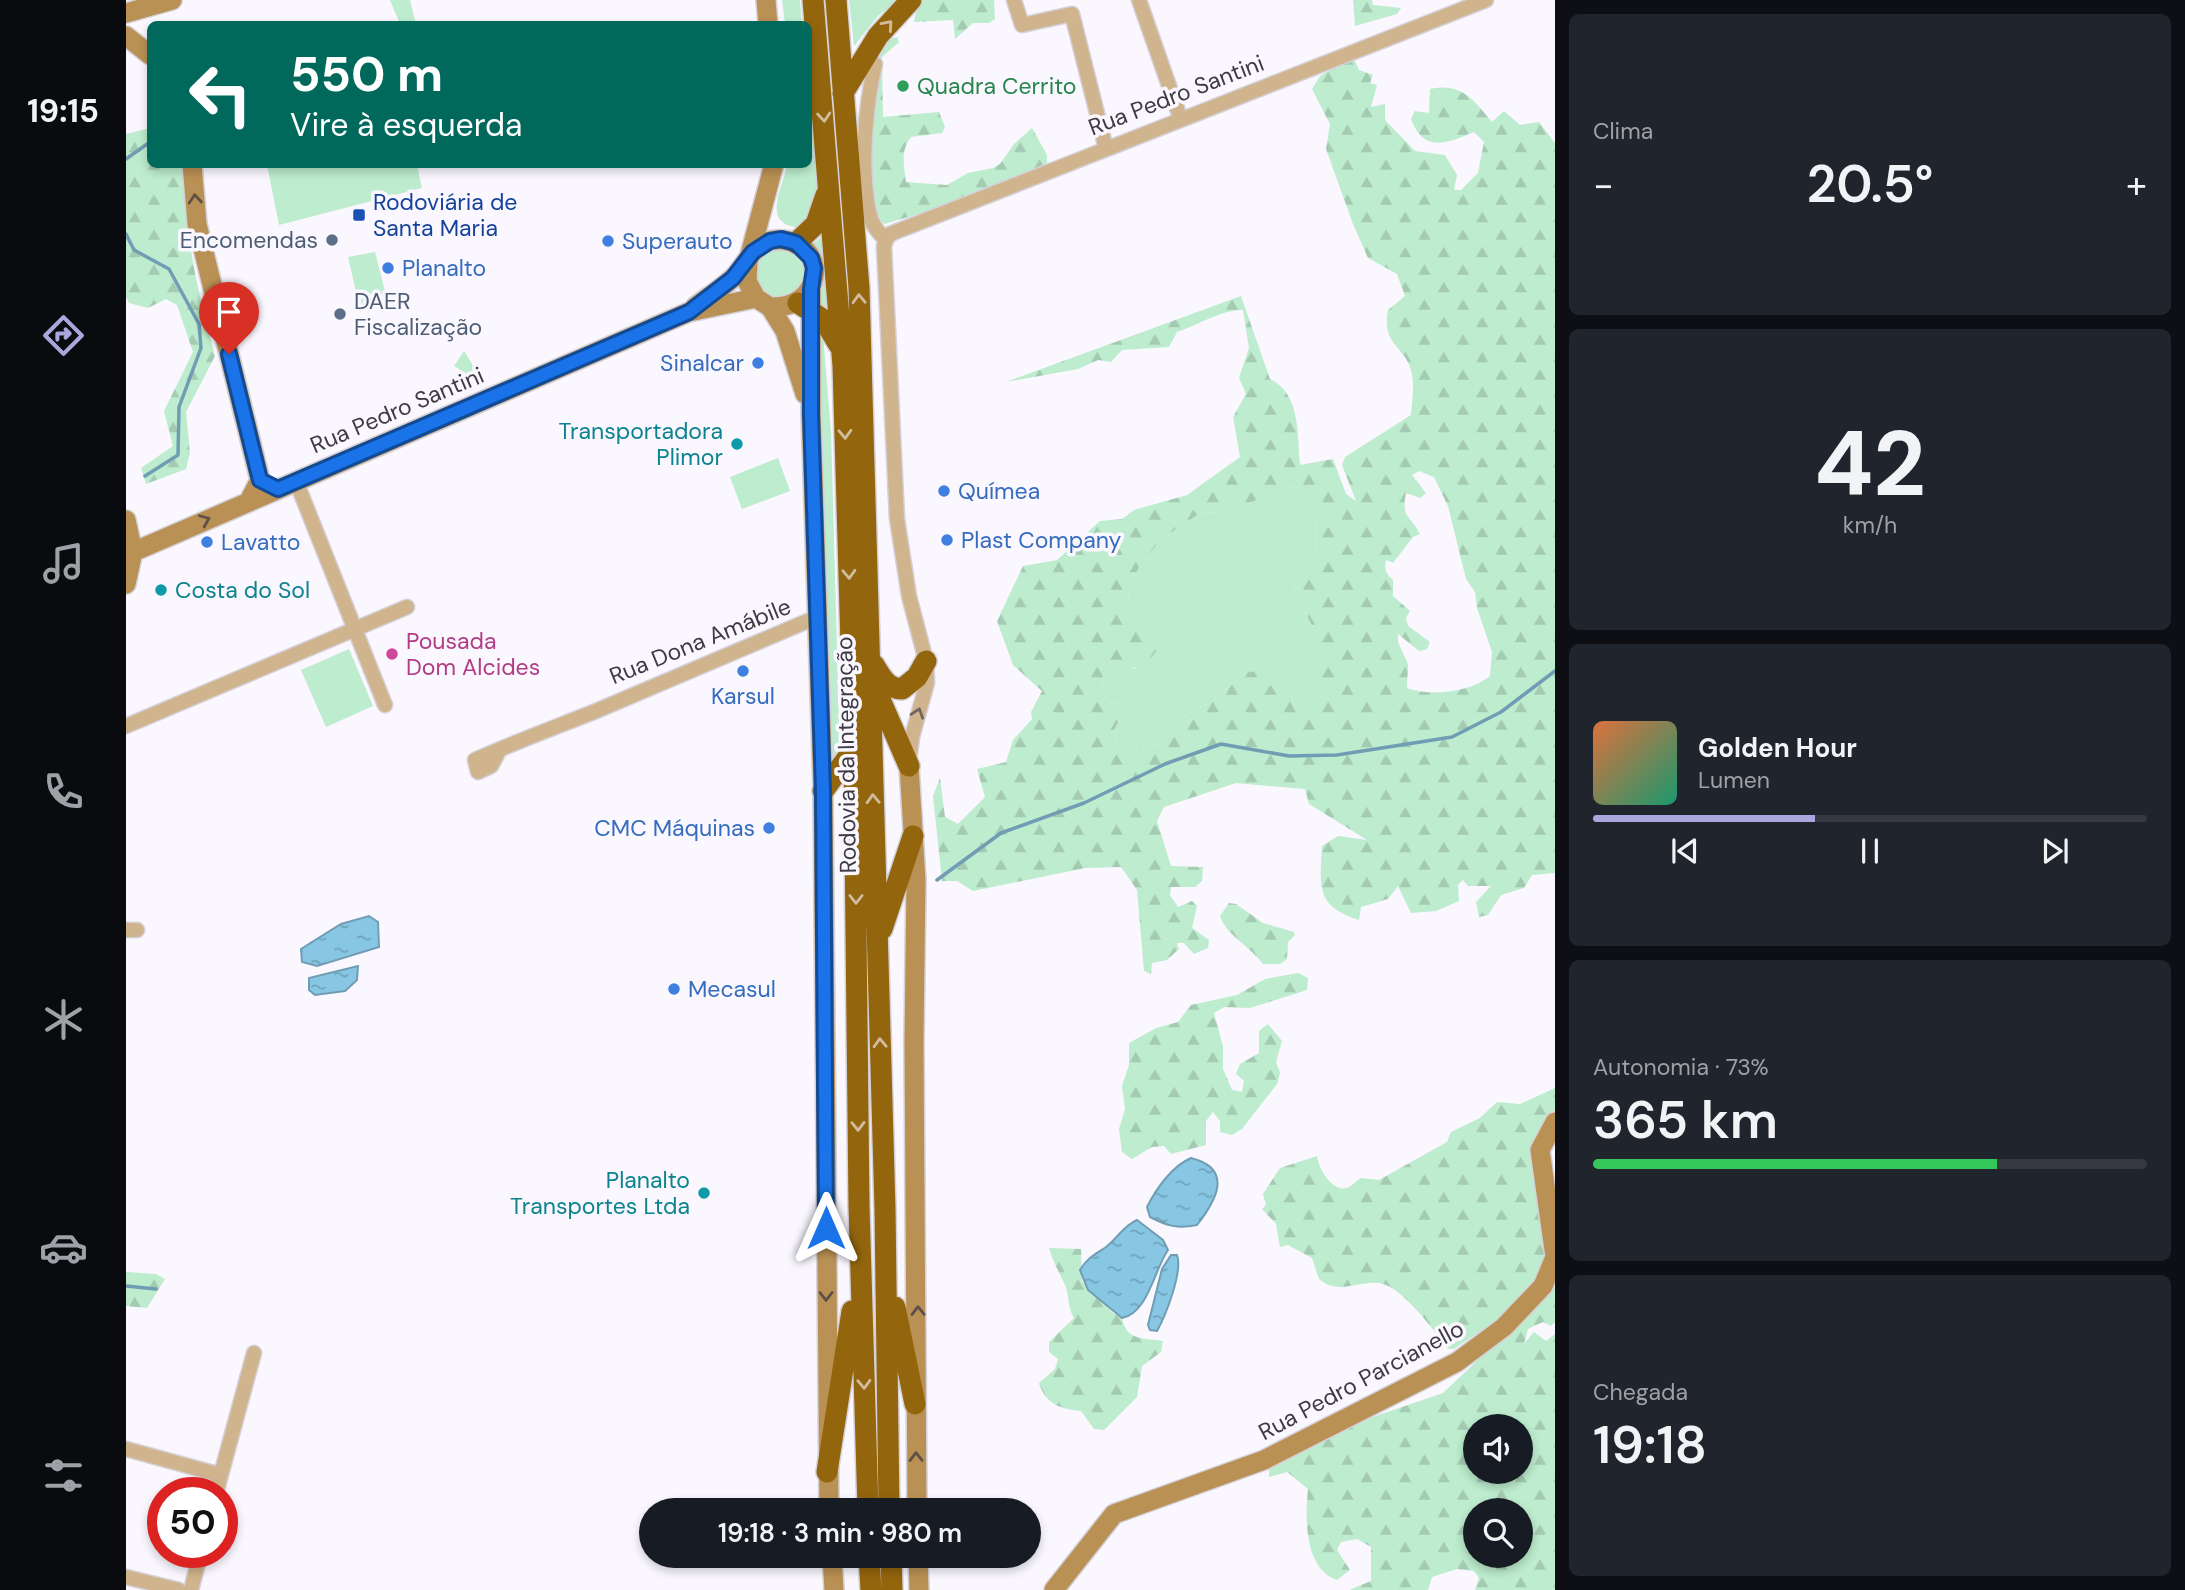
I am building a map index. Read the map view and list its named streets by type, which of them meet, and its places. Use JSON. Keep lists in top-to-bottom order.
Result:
{
  "streets": {
    "highway": ["Rodovia da Integração"],
    "main road": ["Rua Pedro Santini", "Rua Pedro Parcianello"],
    "street": ["Rua Dona Amábile"]
  },
  "places": {
    "other": [
      "Quadra Cerrito",
      "Encomendas",
      "Superauto",
      "Planalto",
      "DAER Fiscalização",
      "Sinalcar",
      "Transportadora Plimor",
      "Químea",
      "Plast Company",
      "Lavatto",
      "Costa do Sol",
      "Pousada Dom Alcides",
      "Karsul",
      "CMC Máquinas",
      "Mecasul",
      "Planalto Transportes Ltda"
    ],
    "transit": ["Rodoviária de Santa Maria"]
  },
  "page": {
    "tabs": "19:15",
    "tile": [
      "Clima",
      ["42", "km/h"],
      ["Autonomia · 73%", "365 km"],
      ["Chegada", "19:18"]
    ],
    "turn": ["550 m", "Vire à esquerda"],
    "heat": ["−", "20.5°", "+"],
    "song": ["Golden Hour", "Lumen"],
    "limit": "50",
    "trip": "19:18 · 3 min · 980 m"
  }
}
